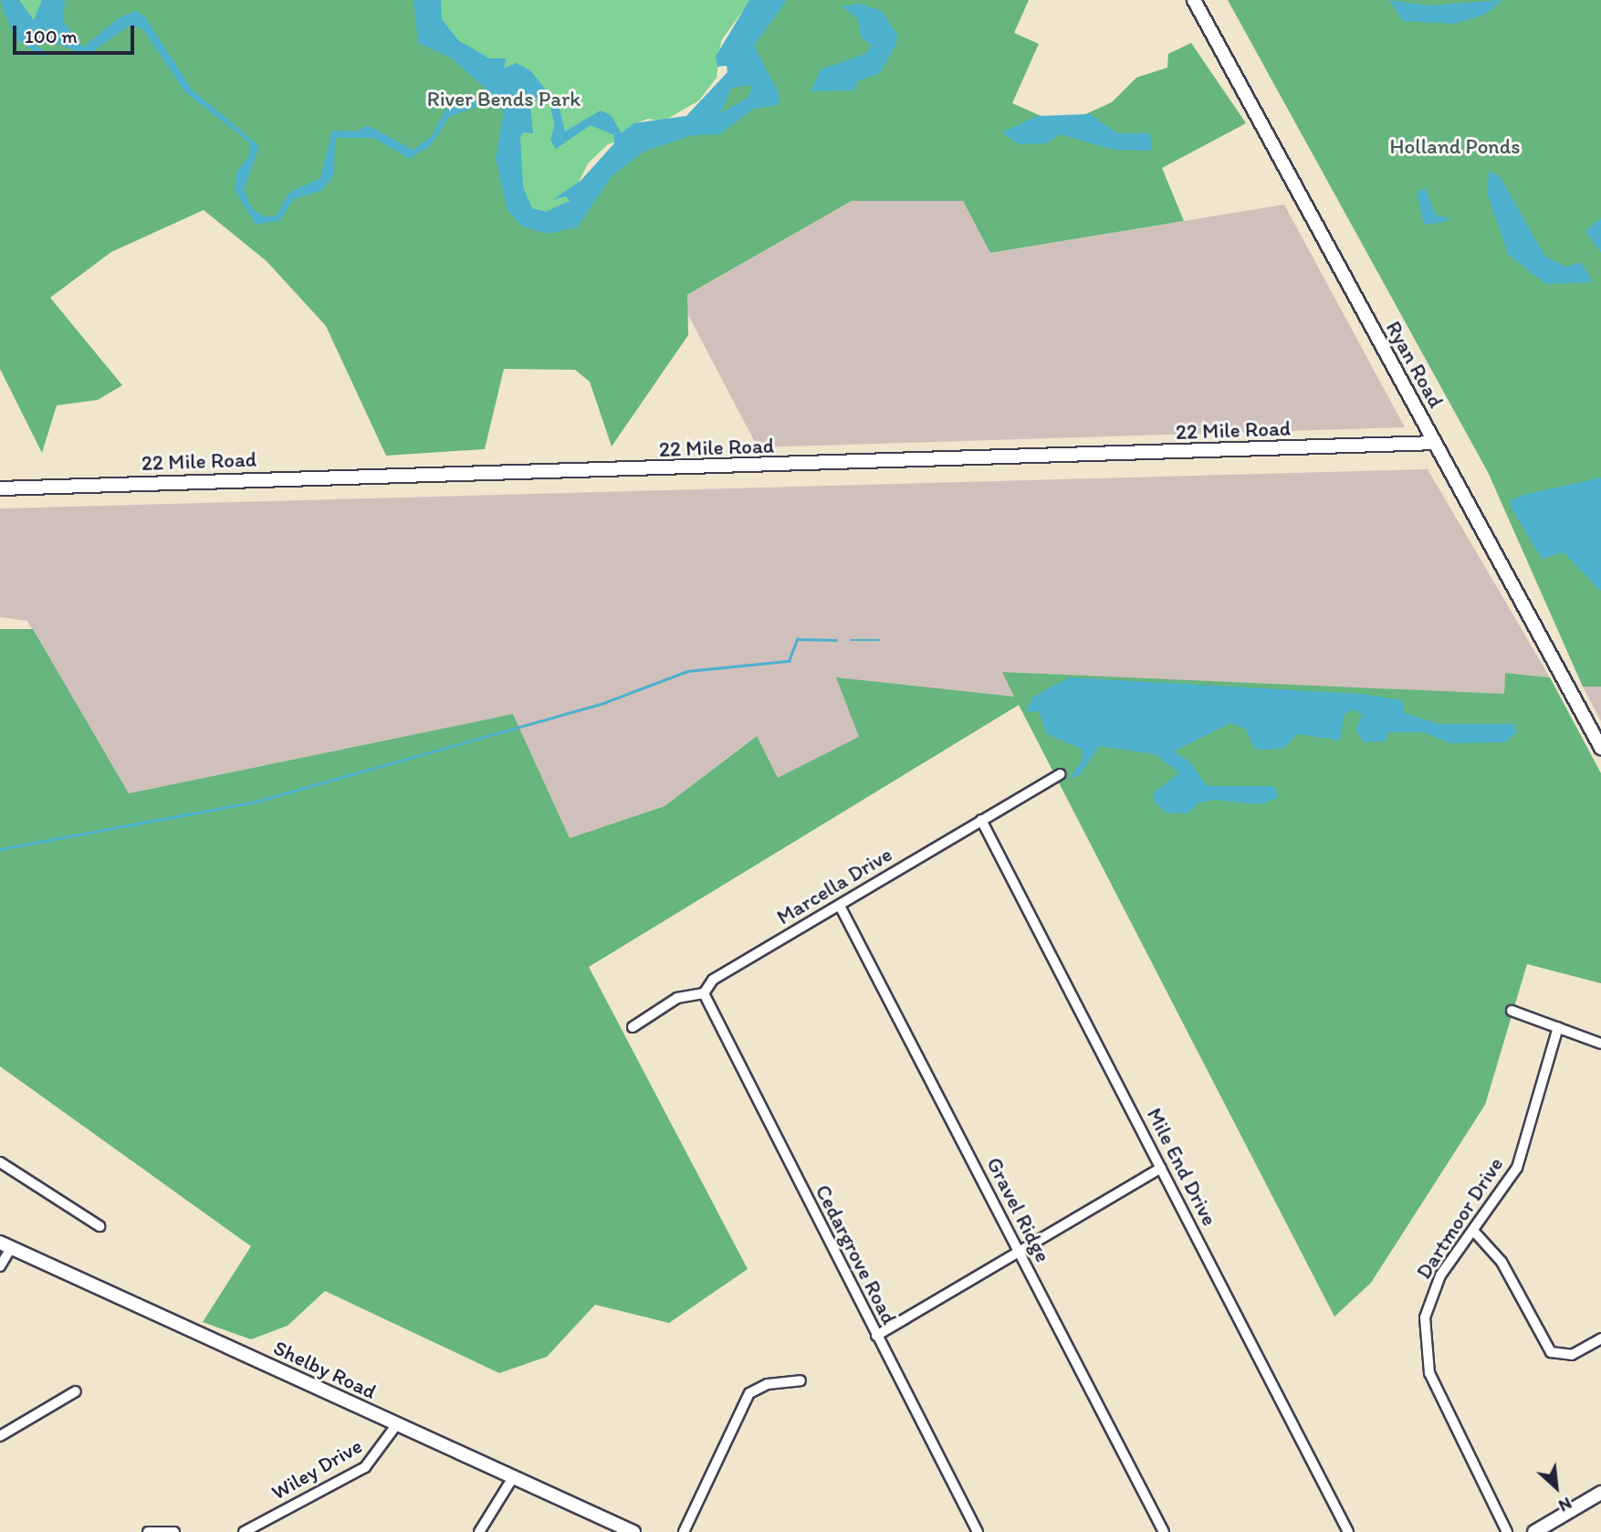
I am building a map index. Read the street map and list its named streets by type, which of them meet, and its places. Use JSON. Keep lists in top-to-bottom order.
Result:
{
  "streets": {
    "street": [
      "Ryan Road",
      "22 Mile Road",
      "Marcella Drive",
      "Mile End Drive",
      "Gravel Ridge",
      "Dartmoor Drive",
      "Cedargrove Road",
      "Shelby Road",
      "Wiley Drive"
    ]
  },
  "crossings": [
    ["Ryan Road", "22 Mile Road"],
    ["Marcella Drive", "Mile End Drive"],
    ["Marcella Drive", "Gravel Ridge"],
    ["Marcella Drive", "Cedargrove Road"],
    ["Shelby Road", "Wiley Drive"]
  ],
  "parks": ["River Bends Park", "Holland Ponds"],
  "scale_bar": "100 m",
  "north": "bottom right"
}
